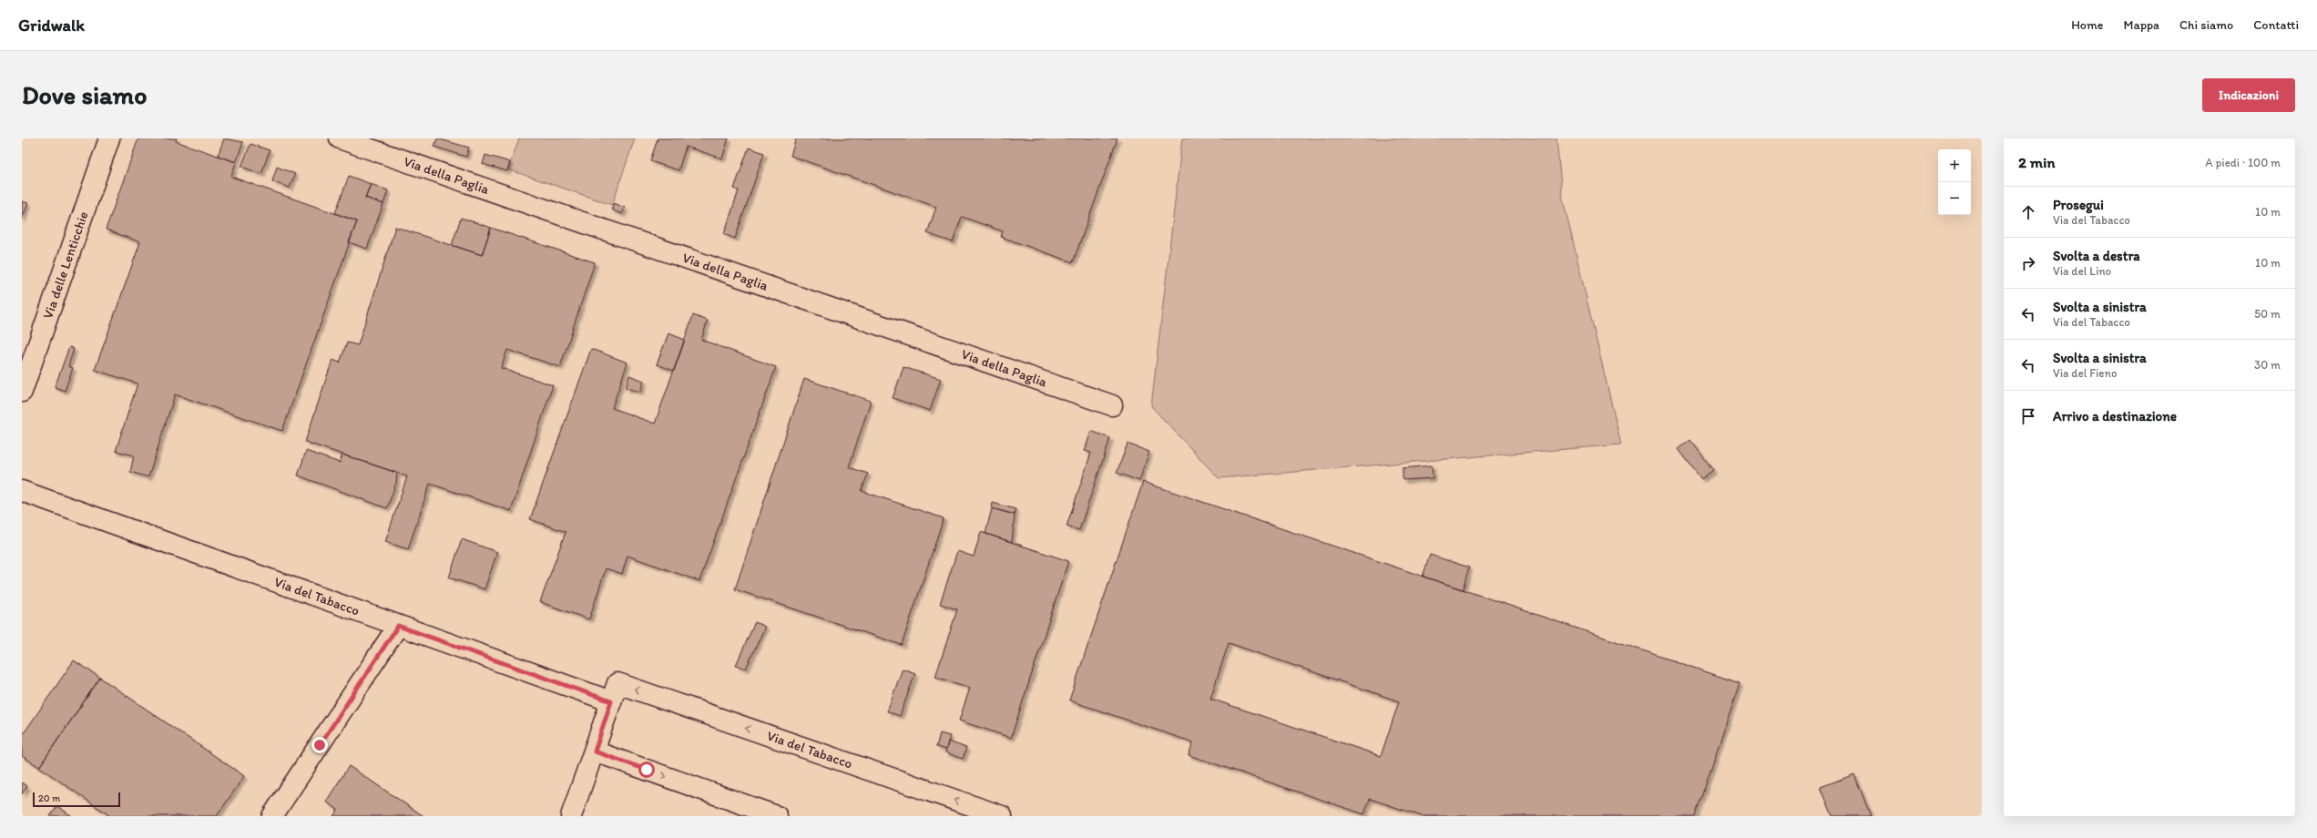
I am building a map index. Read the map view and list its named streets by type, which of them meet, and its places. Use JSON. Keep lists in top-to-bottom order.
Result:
{
  "streets": {
    "street": ["Via della Paglia", "Via delle Lenticchie", "Via del Tabacco"]
  },
  "scale_bar": "20 m",
  "page": {
    "header": "Gridwalk",
    "nav": [
      "Home",
      "Mappa",
      "Chi siamo",
      "Contatti"
    ],
    "buttons": "Indicazioni",
    "title": "Dove siamo",
    "heading": ["2 min", "A piedi · 100 m"],
    "map_buttons": ["+", "−"],
    "list": [
      ["Prosegui", "Via del Tabacco", "10 m"],
      ["Svolta a destra", "Via del Lino", "10 m"],
      ["Svolta a sinistra", "Via del Tabacco", "50 m"],
      ["Svolta a sinistra", "Via del Fieno", "30 m"],
      "Arrivo a destinazione"
    ],
    "scale": "20 m"
  }
}
